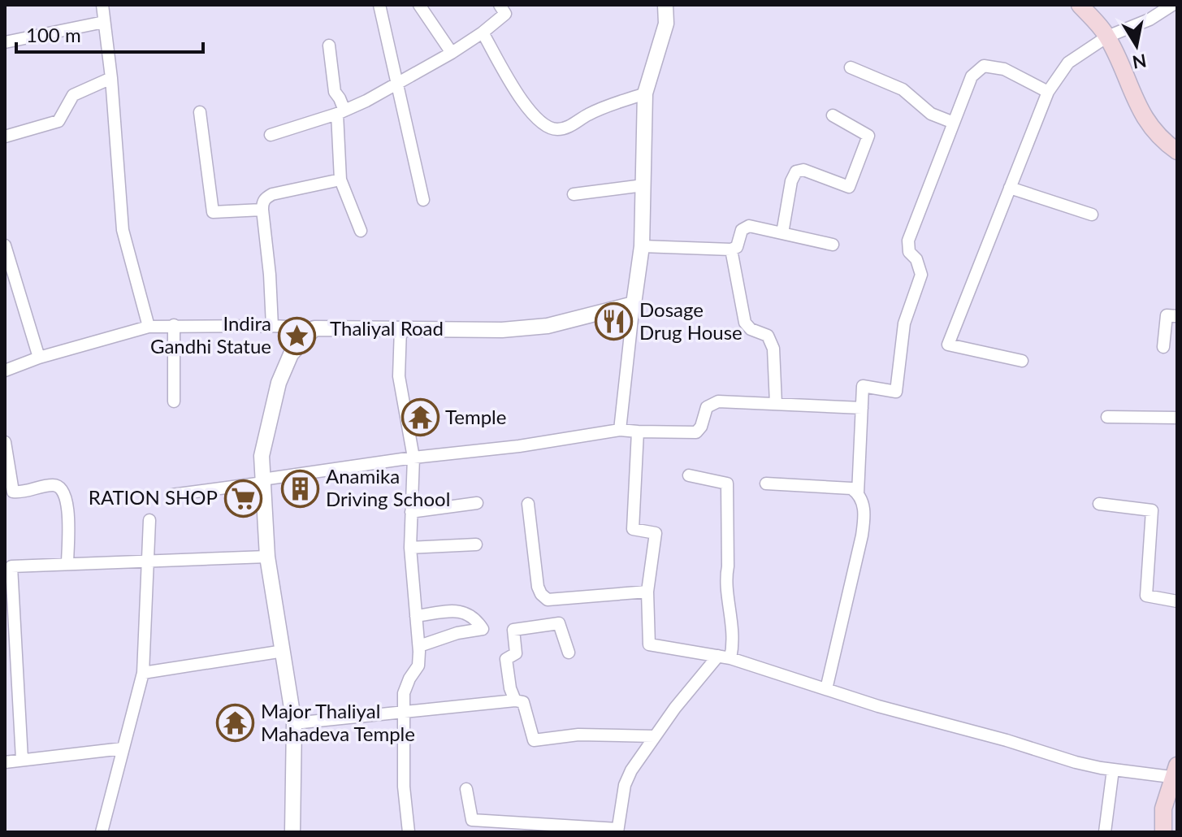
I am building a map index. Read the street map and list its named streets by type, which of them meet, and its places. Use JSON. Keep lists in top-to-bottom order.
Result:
{
  "streets": {
    "street": ["Thaliyal Road"]
  },
  "places": {
    "restaurant": ["Dosage Drug House"],
    "place": ["Indira Gandhi Statue"],
    "temple": ["Temple", "Major Thaliyal Mahadeva Temple"],
    "building": ["Anamika Driving School"],
    "supermarket": ["RATION SHOP"]
  },
  "scale_bar": "100 m",
  "north": "bottom"
}
